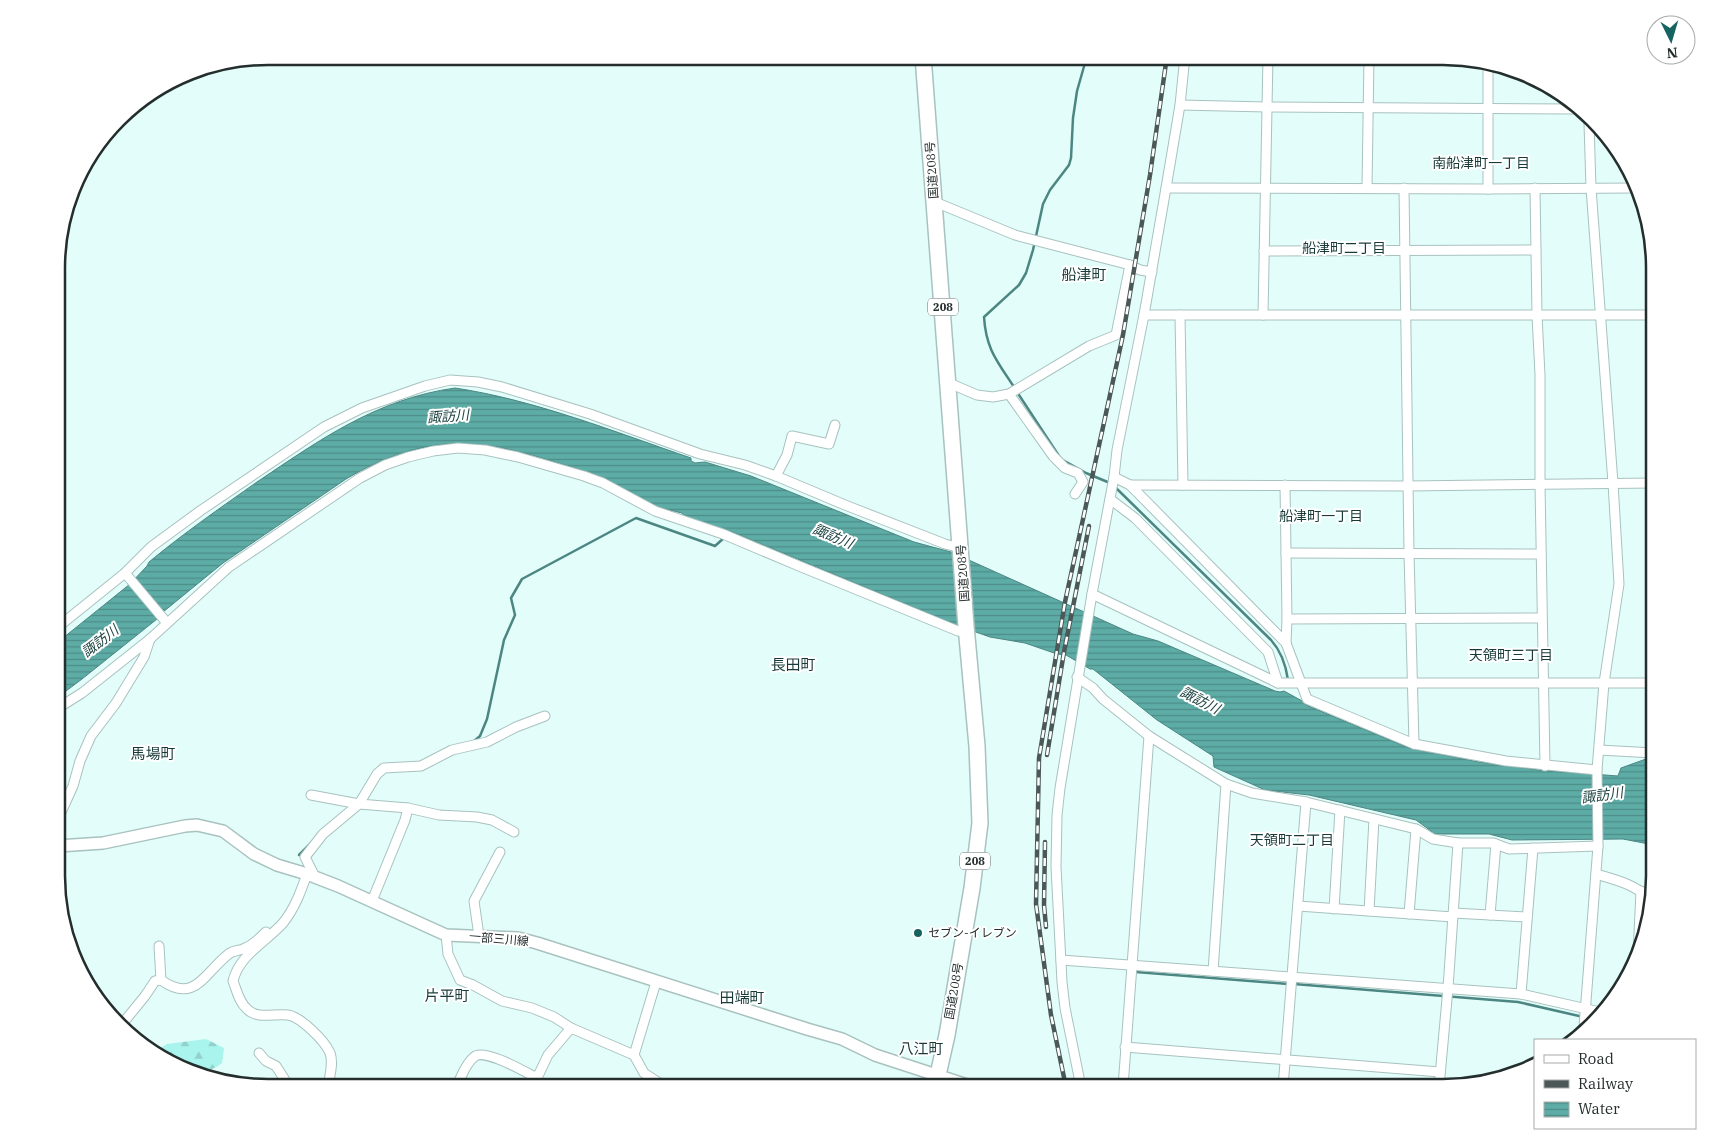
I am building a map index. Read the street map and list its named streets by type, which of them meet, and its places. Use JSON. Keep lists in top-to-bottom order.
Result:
{
  "streets": {
    "highway": ["国道208号", "208"],
    "main road": ["一部三川線"]
  },
  "districts": [
    "南船津町一丁目",
    "船津町二丁目",
    "船津町",
    "船津町一丁目",
    "天領町三丁目",
    "長田町",
    "馬場町",
    "天領町二丁目",
    "片平町",
    "田端町",
    "八江町"
  ],
  "water": ["諏訪川"],
  "places": ["セブン-イレブン"],
  "legend": ["Road", "Railway", "Water"],
  "north": "bottom"
}
